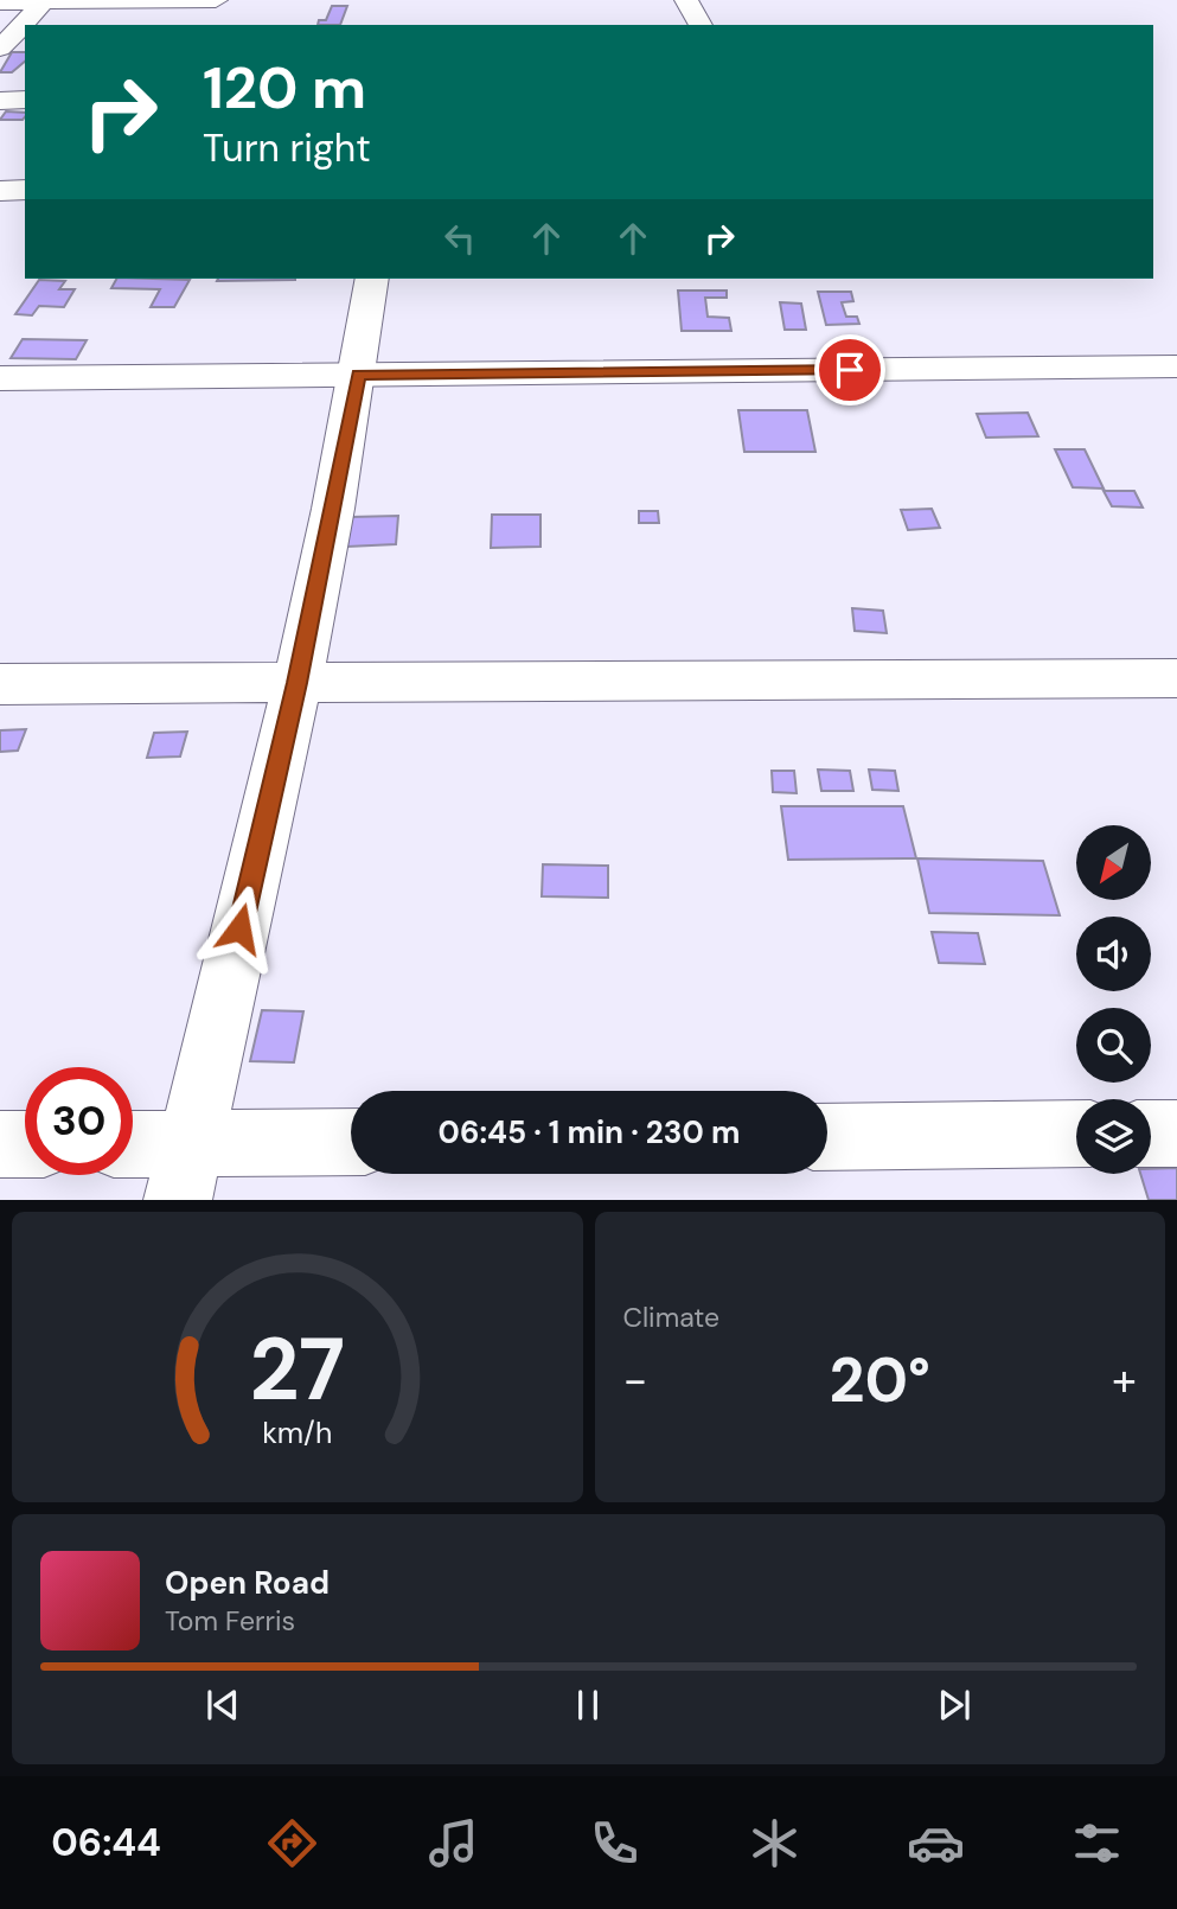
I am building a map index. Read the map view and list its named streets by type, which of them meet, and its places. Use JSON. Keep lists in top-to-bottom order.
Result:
{
  "north": "bottom left",
  "page": {
    "turn": ["120 m", "Turn right"],
    "limit": "30",
    "trip": "06:45 · 1 min · 230 m",
    "tile": "Climate",
    "heat": ["−", "20°", "+"],
    "song": ["Open Road", "Tom Ferris"],
    "tabs": "06:44",
    "gauge": ["27", "km/h"]
  }
}
